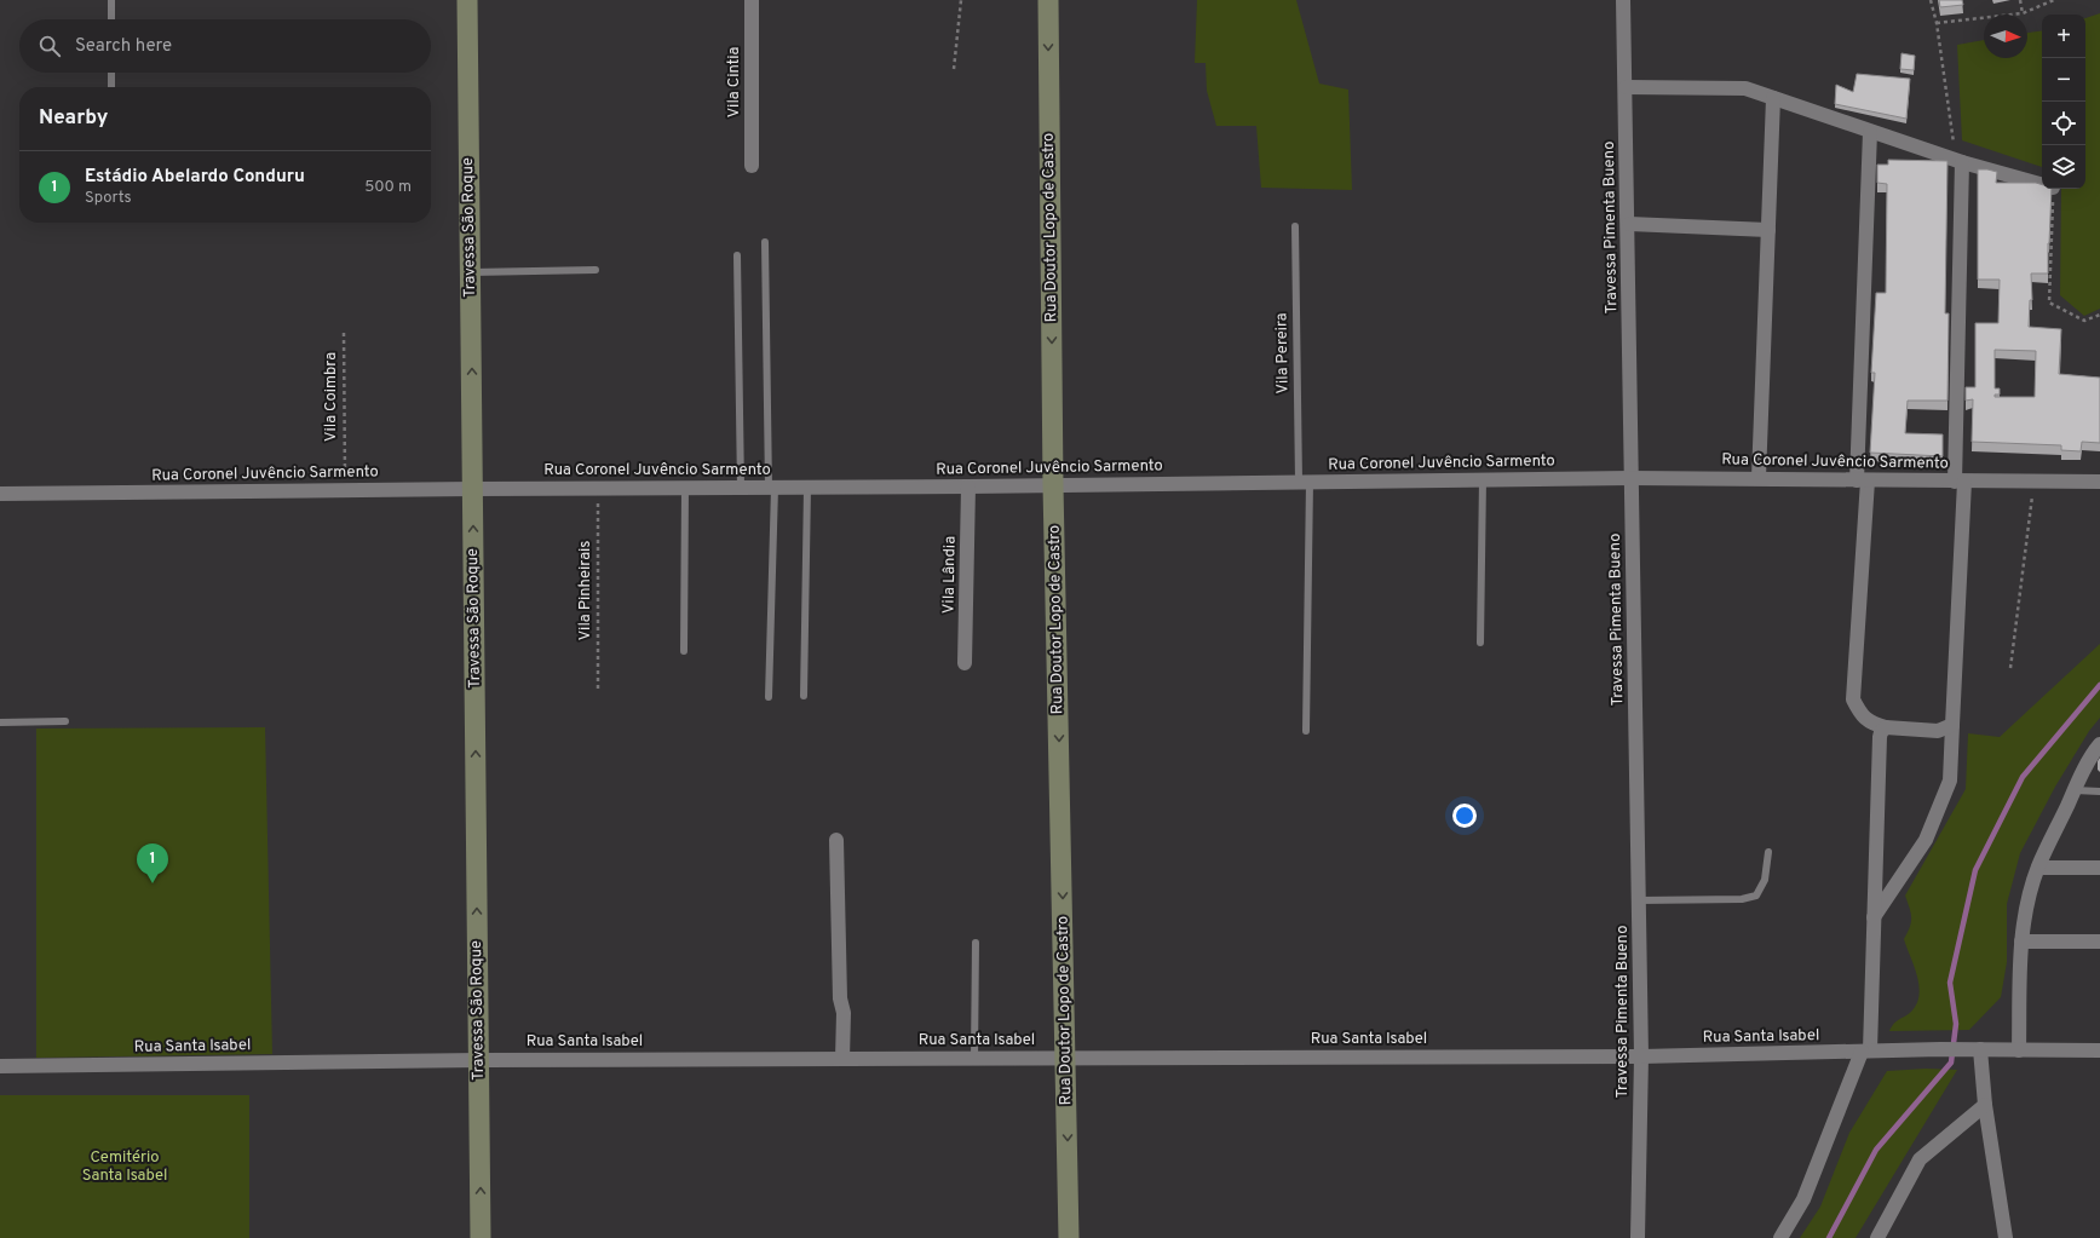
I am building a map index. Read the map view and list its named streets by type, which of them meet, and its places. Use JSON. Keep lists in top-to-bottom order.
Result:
{
  "streets": {
    "main road": ["Travessa São Roque", "Rua Doutor Lopo de Castro"],
    "street": [
      "Vila Cintia",
      "Travessa Pimenta Bueno",
      "Rua Coronel Juvêncio Sarmento",
      "Vila Lândia",
      "Rua Santa Isabel"
    ],
    "lane": ["Vila Pereira"],
    "path": ["Vila Coimbra", "Vila Pinheirais"]
  },
  "crossings": [
    ["Travessa São Roque", "Rua Coronel Juvêncio Sarmento"],
    ["Travessa São Roque", "Rua Santa Isabel"],
    ["Rua Doutor Lopo de Castro", "Rua Coronel Juvêncio Sarmento"],
    ["Rua Doutor Lopo de Castro", "Rua Santa Isabel"],
    ["Travessa Pimenta Bueno", "Rua Coronel Juvêncio Sarmento"],
    ["Travessa Pimenta Bueno", "Rua Santa Isabel"],
    ["Vila Pereira", "Rua Coronel Juvêncio Sarmento"],
    ["Vila Coimbra", "Rua Coronel Juvêncio Sarmento"],
    ["Rua Coronel Juvêncio Sarmento", "Vila Lândia"],
    ["Rua Coronel Juvêncio Sarmento", "Vila Pinheirais"]
  ],
  "one_way": ["Travessa São Roque", "Rua Doutor Lopo de Castro"],
  "parks": ["Cemitério Santa Isabel"],
  "north": "right",
  "page": {
    "map_buttons": ["+", "−"],
    "search": "Search here",
    "heading": "Nearby",
    "list": [
      {
        "mark": "1",
        "name": "Estádio Abelardo Conduru",
        "note": "Sports",
        "value": "500 m"
      }
    ],
    "pins": "1"
  }
}
